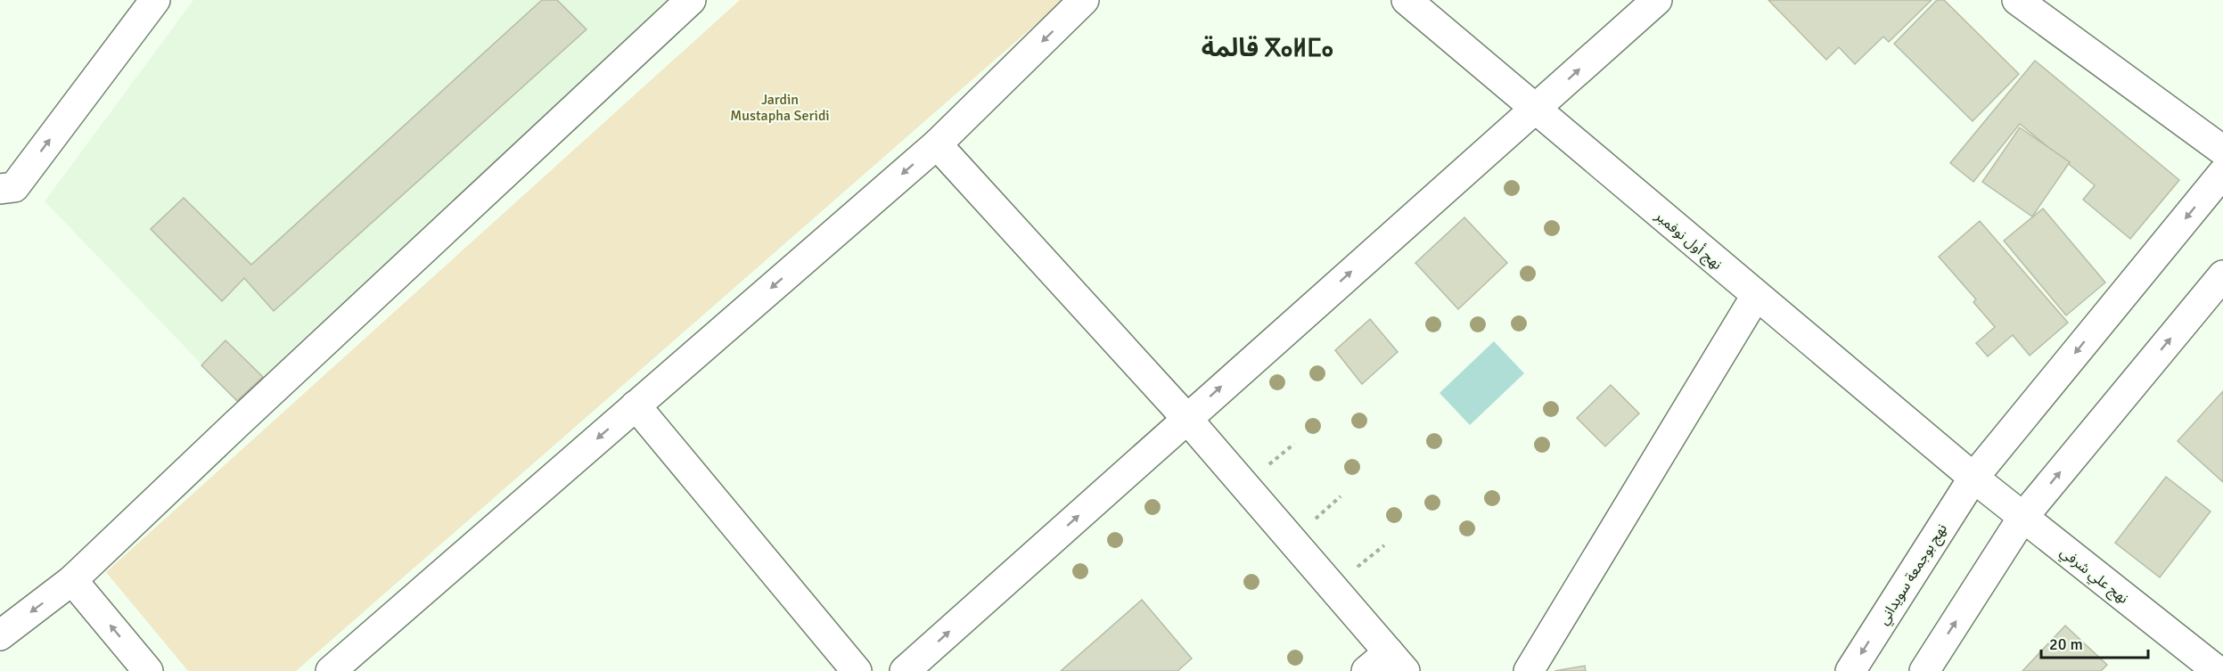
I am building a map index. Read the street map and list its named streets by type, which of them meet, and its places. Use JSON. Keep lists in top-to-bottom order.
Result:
{
  "streets": {
    "street": ["نهج أول نوفمبر", "نهج بوجمعة سويداني", "نهج علي شرفي"]
  },
  "crossings": [
    ["نهج أول نوفمبر", "نهج بوجمعة سويداني"],
    ["نهج أول نوفمبر", "نهج علي شرفي"],
    ["نهج بوجمعة سويداني", "نهج علي شرفي"]
  ],
  "districts": ["قالمة ⴳⴰⵍⵎⴰ"],
  "parks": ["Jardin Mustapha Seridi"],
  "scale_bar": "20 m"
}
